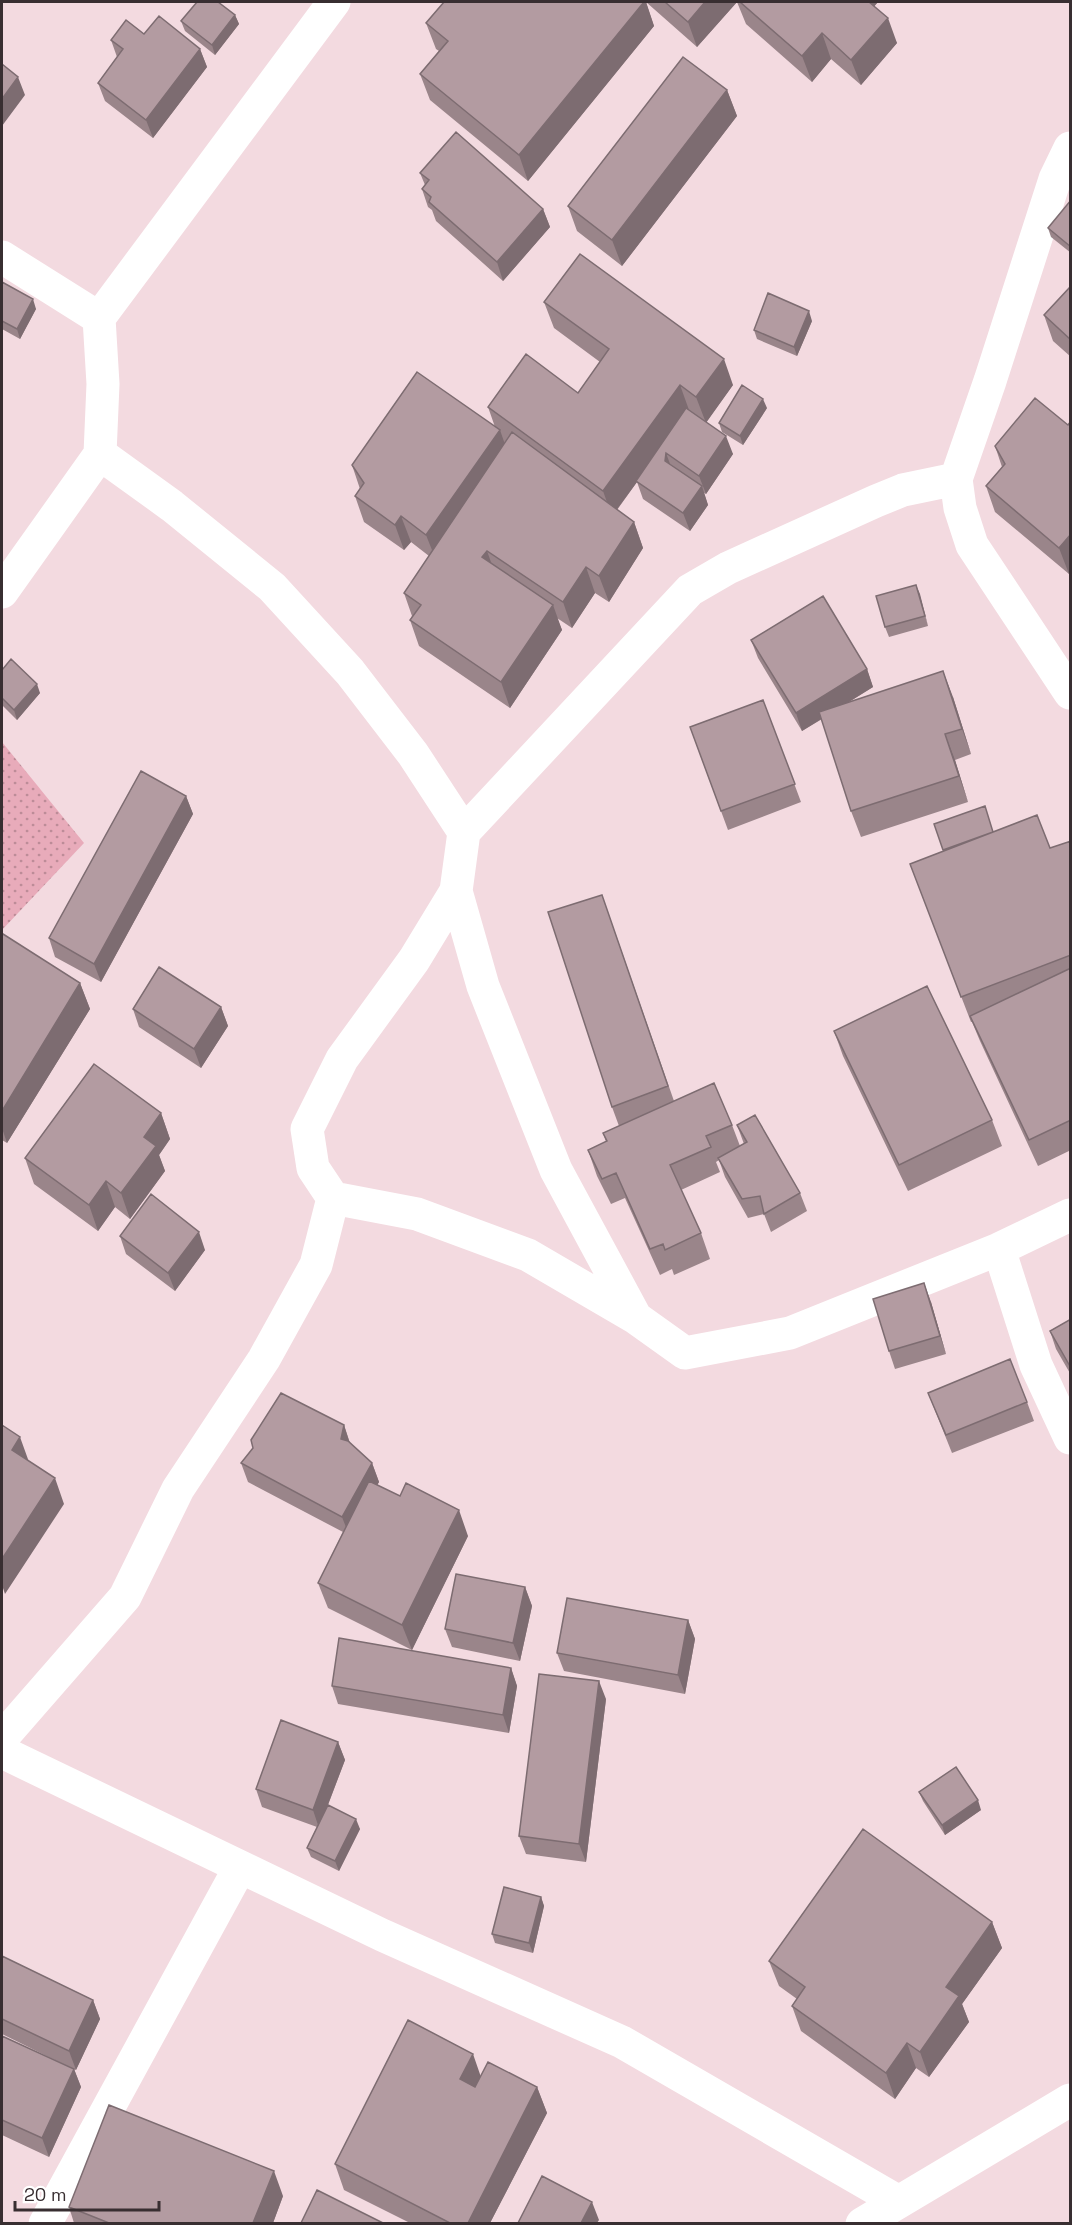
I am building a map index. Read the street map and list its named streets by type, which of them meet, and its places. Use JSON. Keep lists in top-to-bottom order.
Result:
{
  "scale_bar": "20 m"
}
